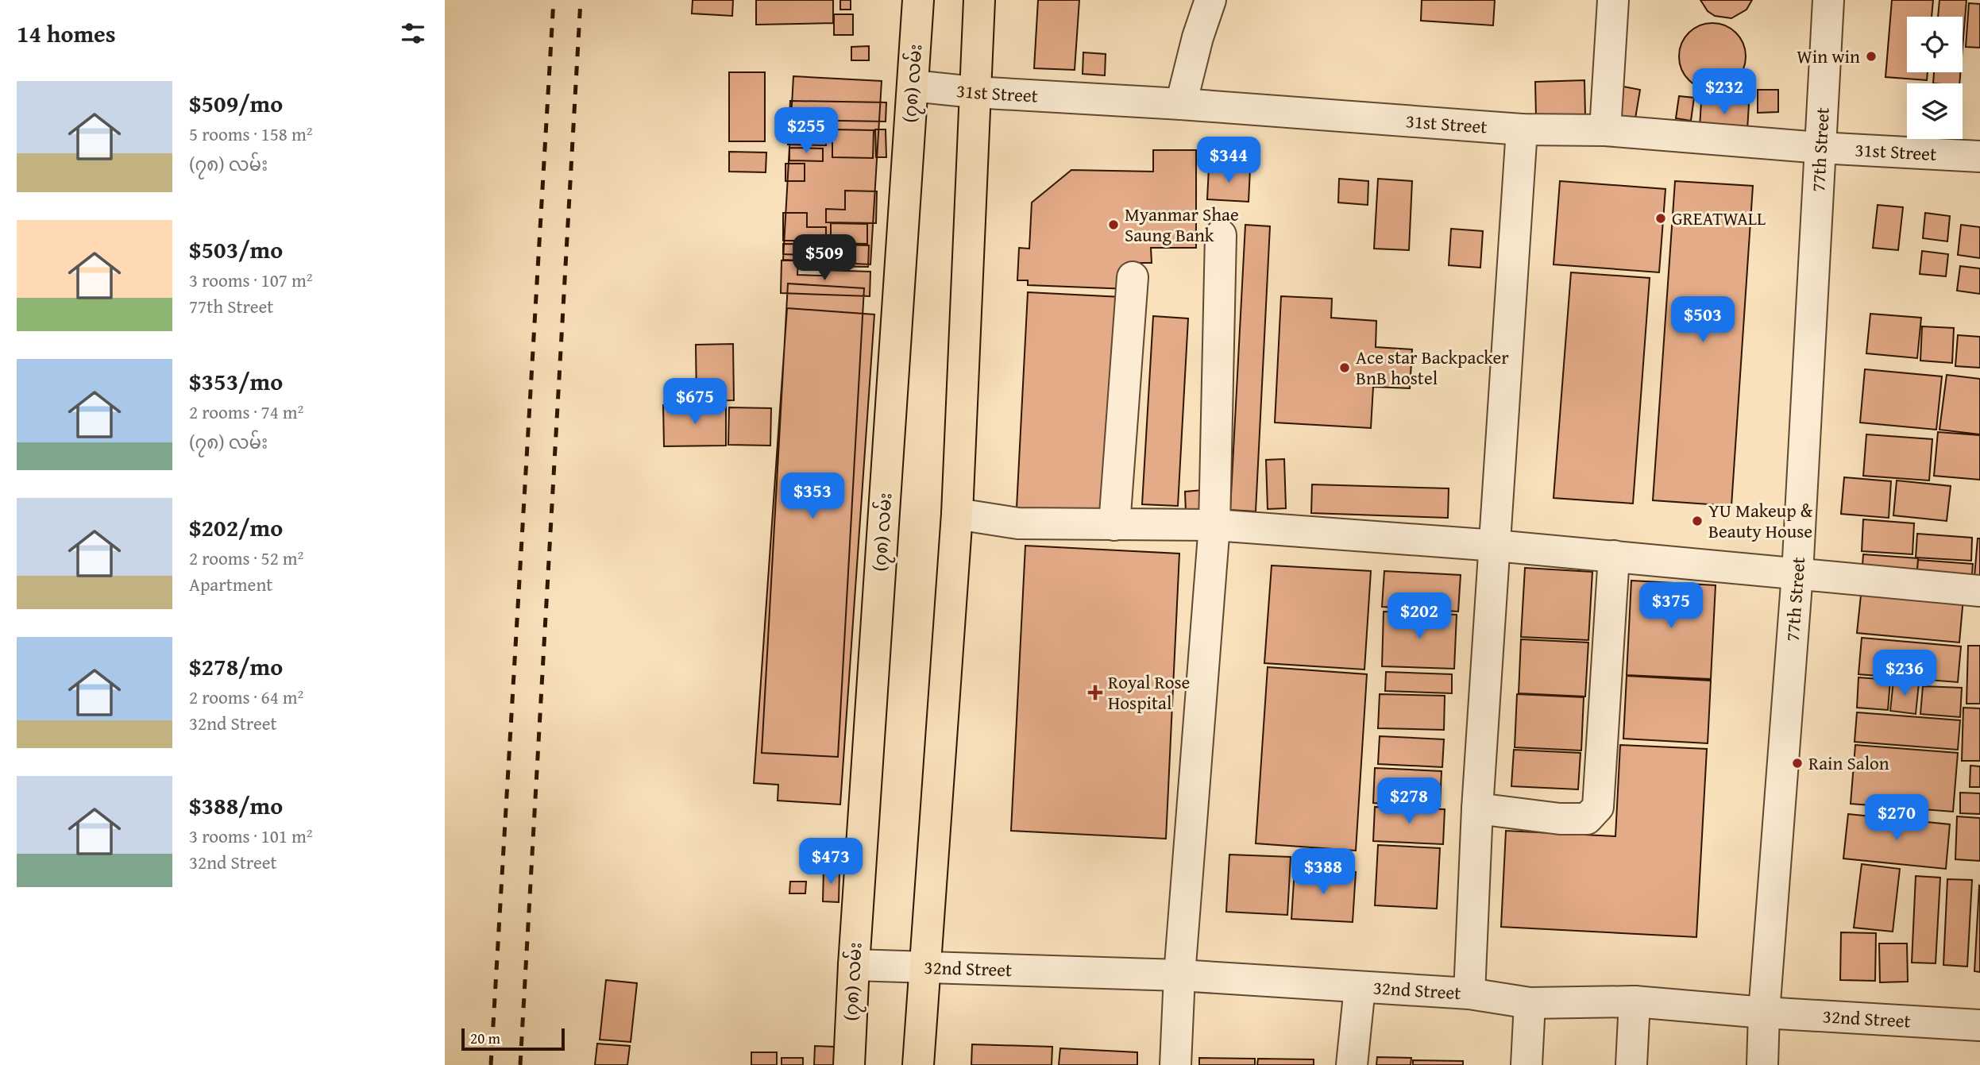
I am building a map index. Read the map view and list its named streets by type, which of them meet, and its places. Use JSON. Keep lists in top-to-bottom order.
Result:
{
  "streets": {
    "main road": ["(၇၈) လမ်း"],
    "street": ["31st Street", "77th Street", "32nd Street"]
  },
  "crossings": [
    ["(၇၈) လမ်း", "31st Street"],
    ["(၇၈) လမ်း", "32nd Street"],
    ["31st Street", "77th Street"],
    ["77th Street", "32nd Street"]
  ],
  "places": {
    "other": [
      "Win win",
      "GREATWALL",
      "Myanmar Shae Saung Bank",
      "Ace star Backpacker BnB hostel",
      "YU Makeup & Beauty House",
      "Rain Salon"
    ],
    "health": ["Royal Rose Hospital"]
  },
  "scale_bar": "20 m",
  "page": {
    "heading": "14 homes",
    "list": [
      {
        "name": "$509/mo",
        "note": "5 rooms · 158 m² · (၇၈) လမ်း"
      },
      {
        "name": "$503/mo",
        "note": "3 rooms · 107 m² · 77th Street"
      },
      {
        "name": "$353/mo",
        "note": "2 rooms · 74 m² · (၇၈) လမ်း"
      },
      {
        "name": "$202/mo",
        "note": "2 rooms · 52 m² · Apartment"
      },
      {
        "name": "$278/mo",
        "note": "2 rooms · 64 m² · 32nd Street"
      },
      {
        "name": "$388/mo",
        "note": "3 rooms · 101 m² · 32nd Street"
      }
    ],
    "price": [
      "$232",
      "$255",
      "$344",
      "$509",
      "$503",
      "$675",
      "$353",
      "$375",
      "$202",
      "$236",
      "$278",
      "$270",
      "$473",
      "$388"
    ],
    "scale": "20 m"
  }
}
